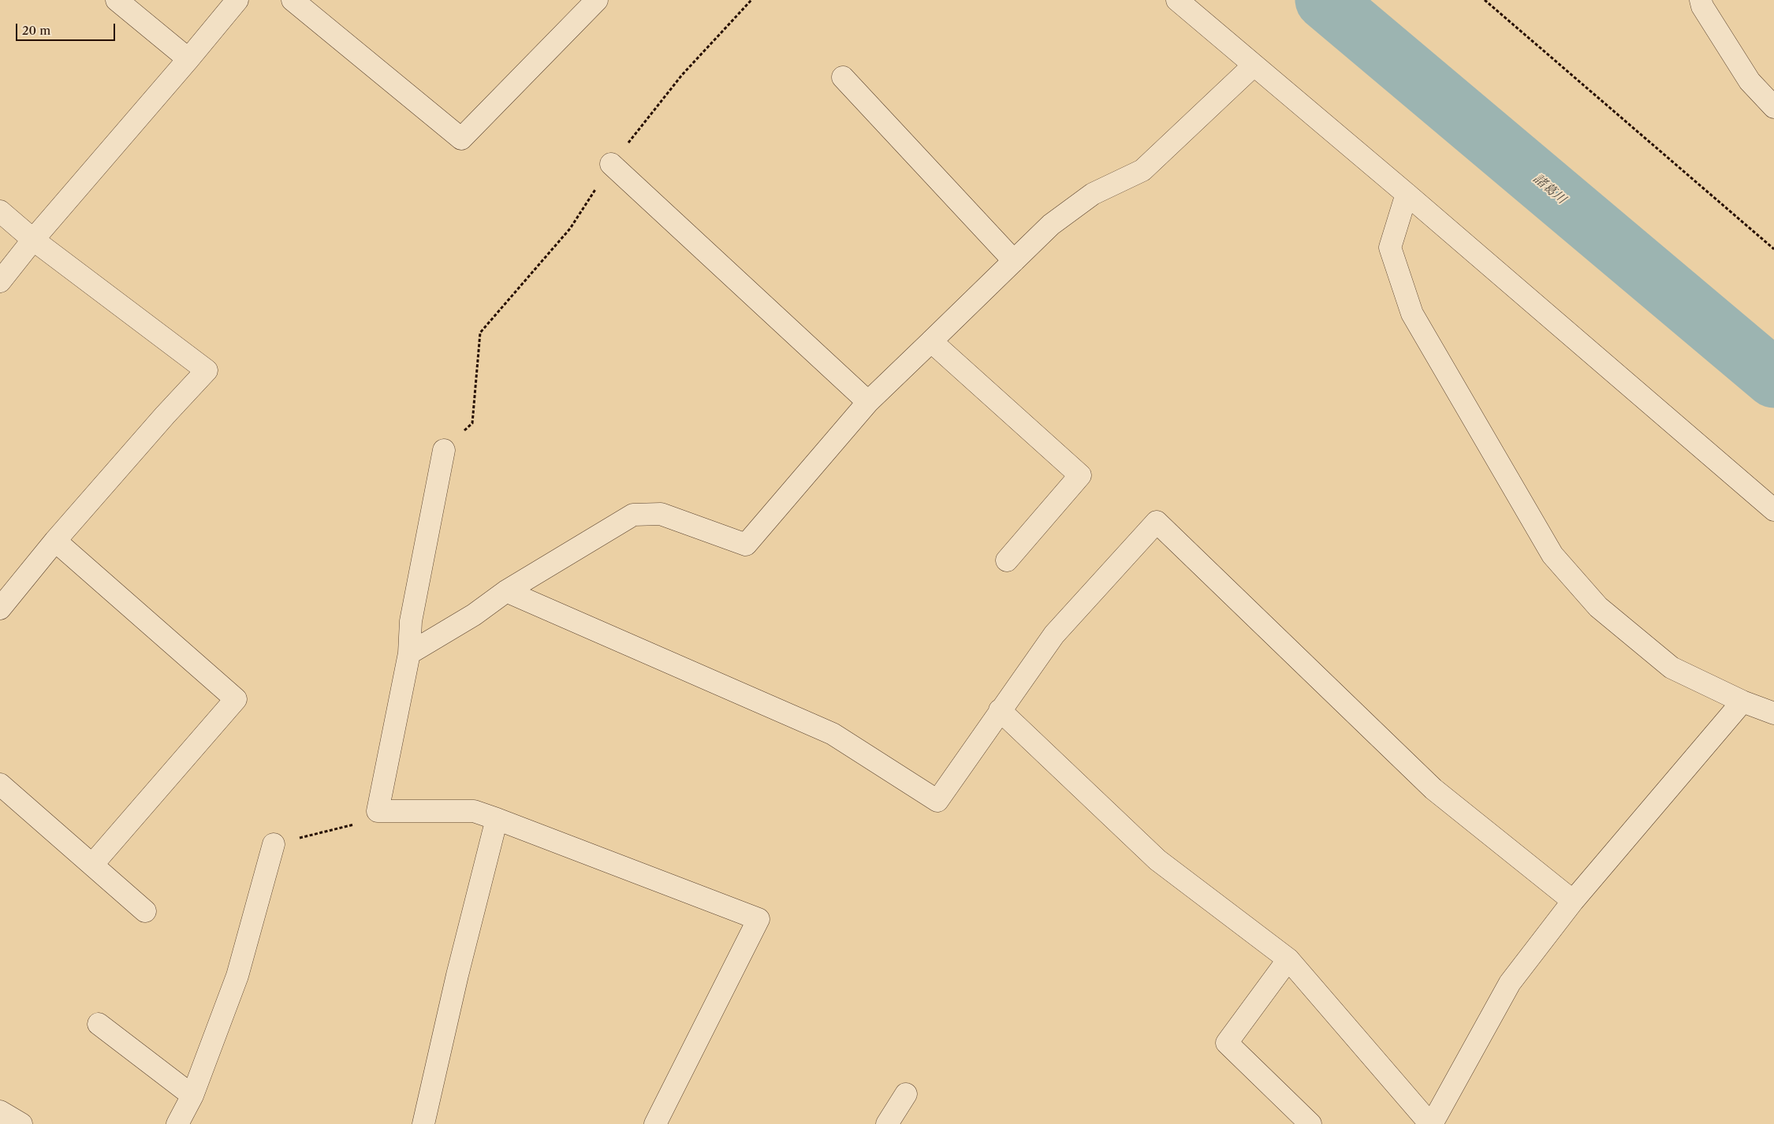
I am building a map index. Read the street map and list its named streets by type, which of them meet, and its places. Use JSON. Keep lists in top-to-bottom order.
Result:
{
  "water": ["諸葛川"],
  "scale_bar": "20 m"
}
